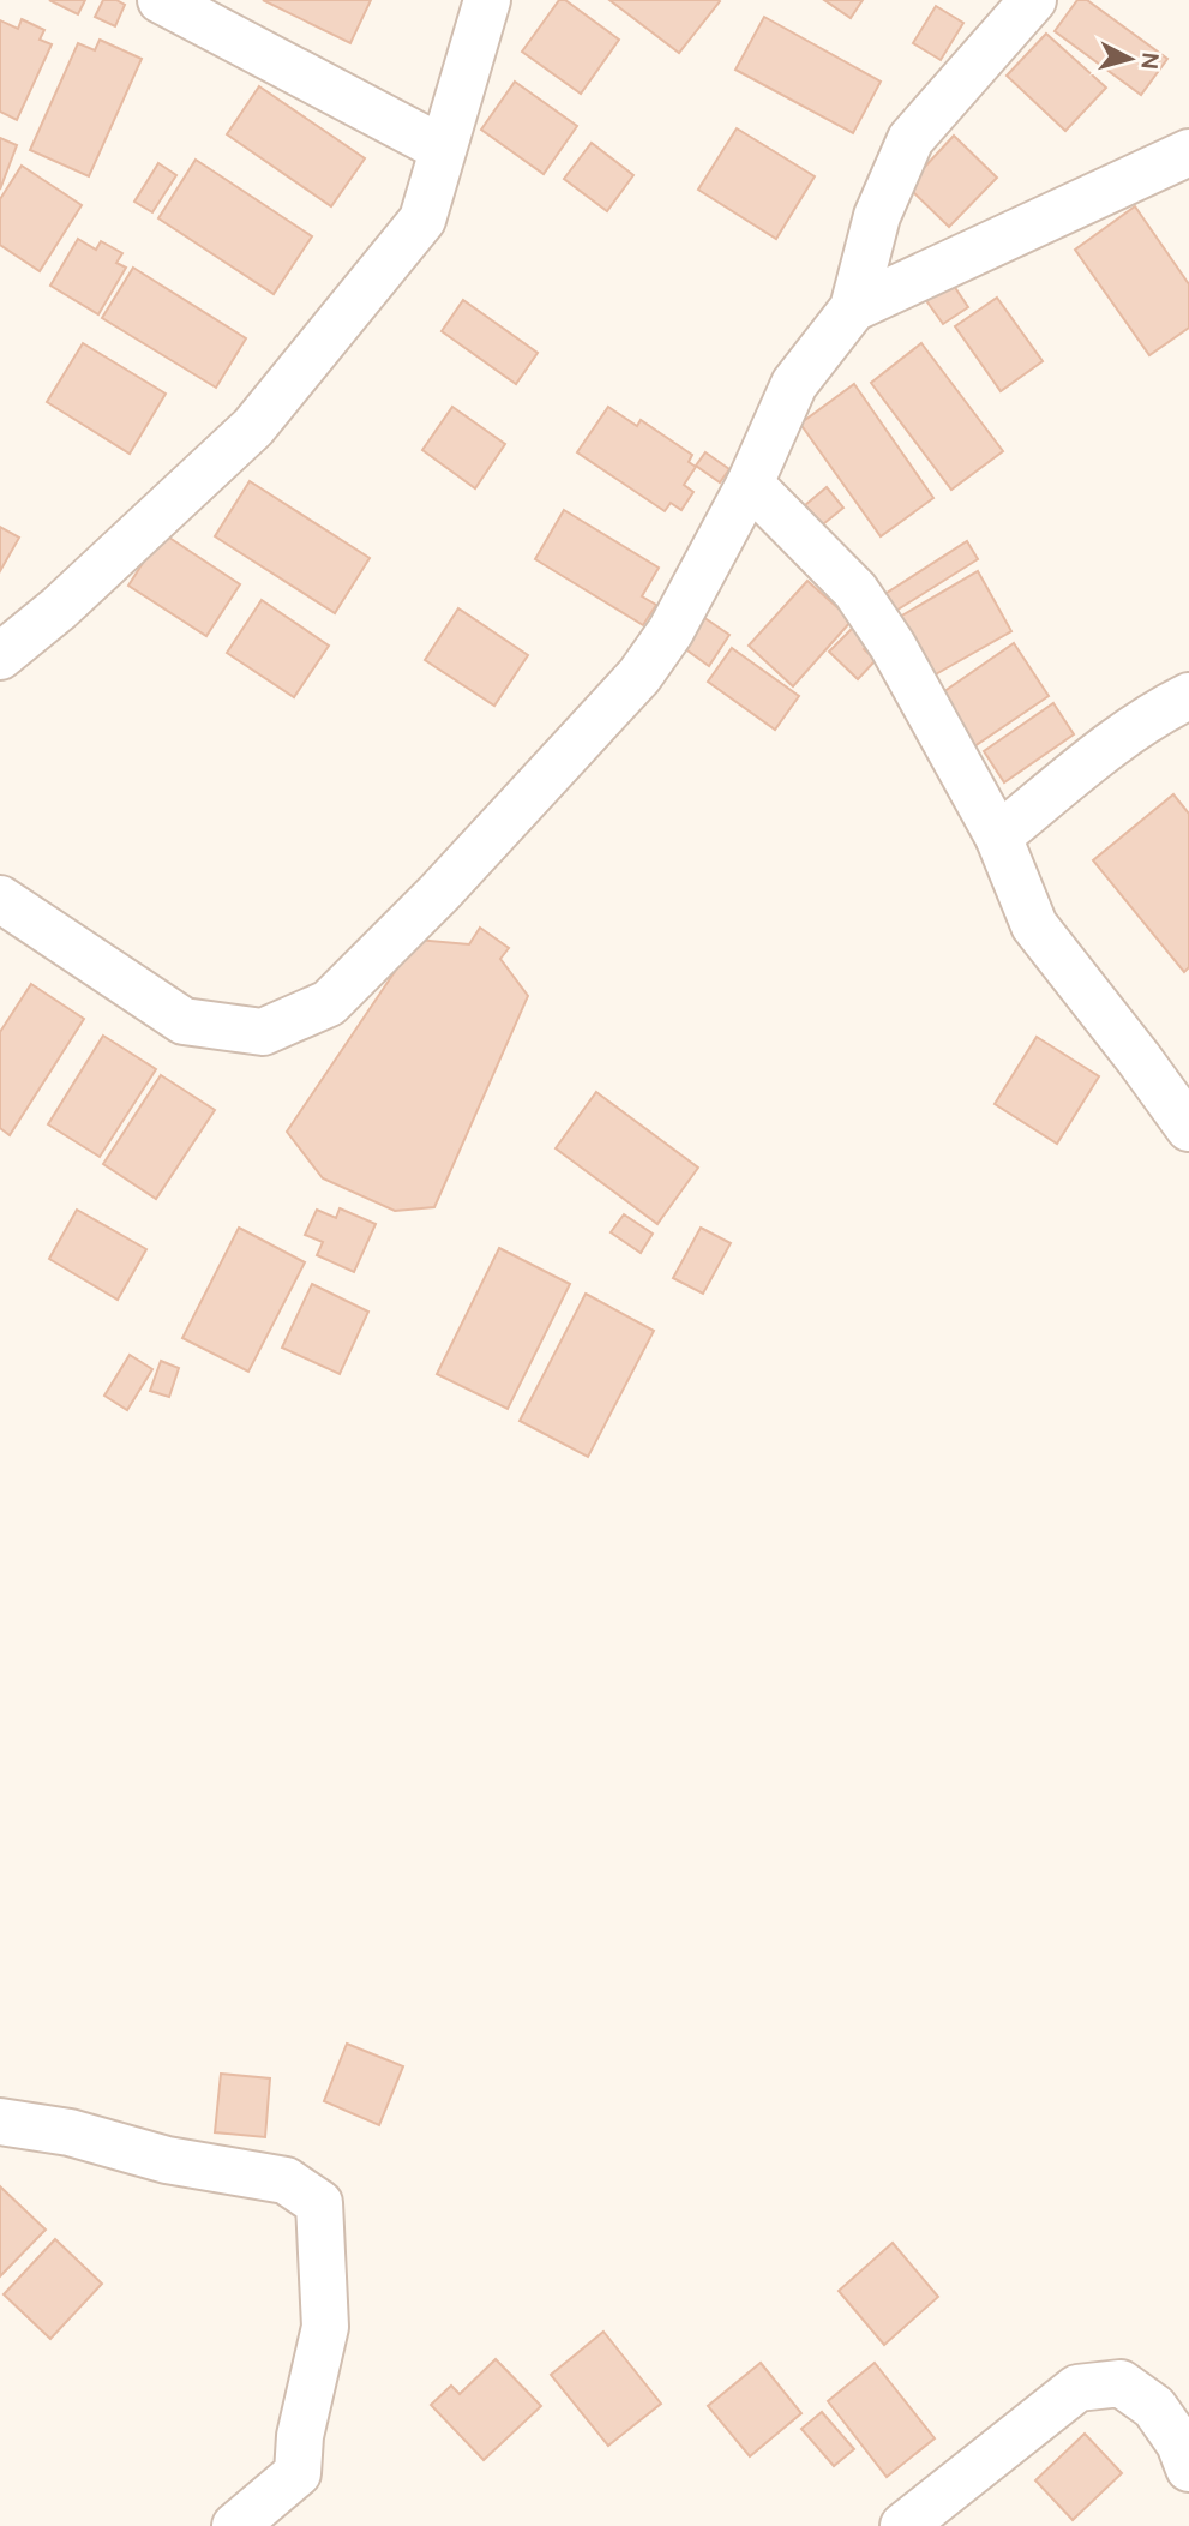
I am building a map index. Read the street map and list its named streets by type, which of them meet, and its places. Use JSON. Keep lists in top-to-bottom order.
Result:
{
  "north": "right"
}
